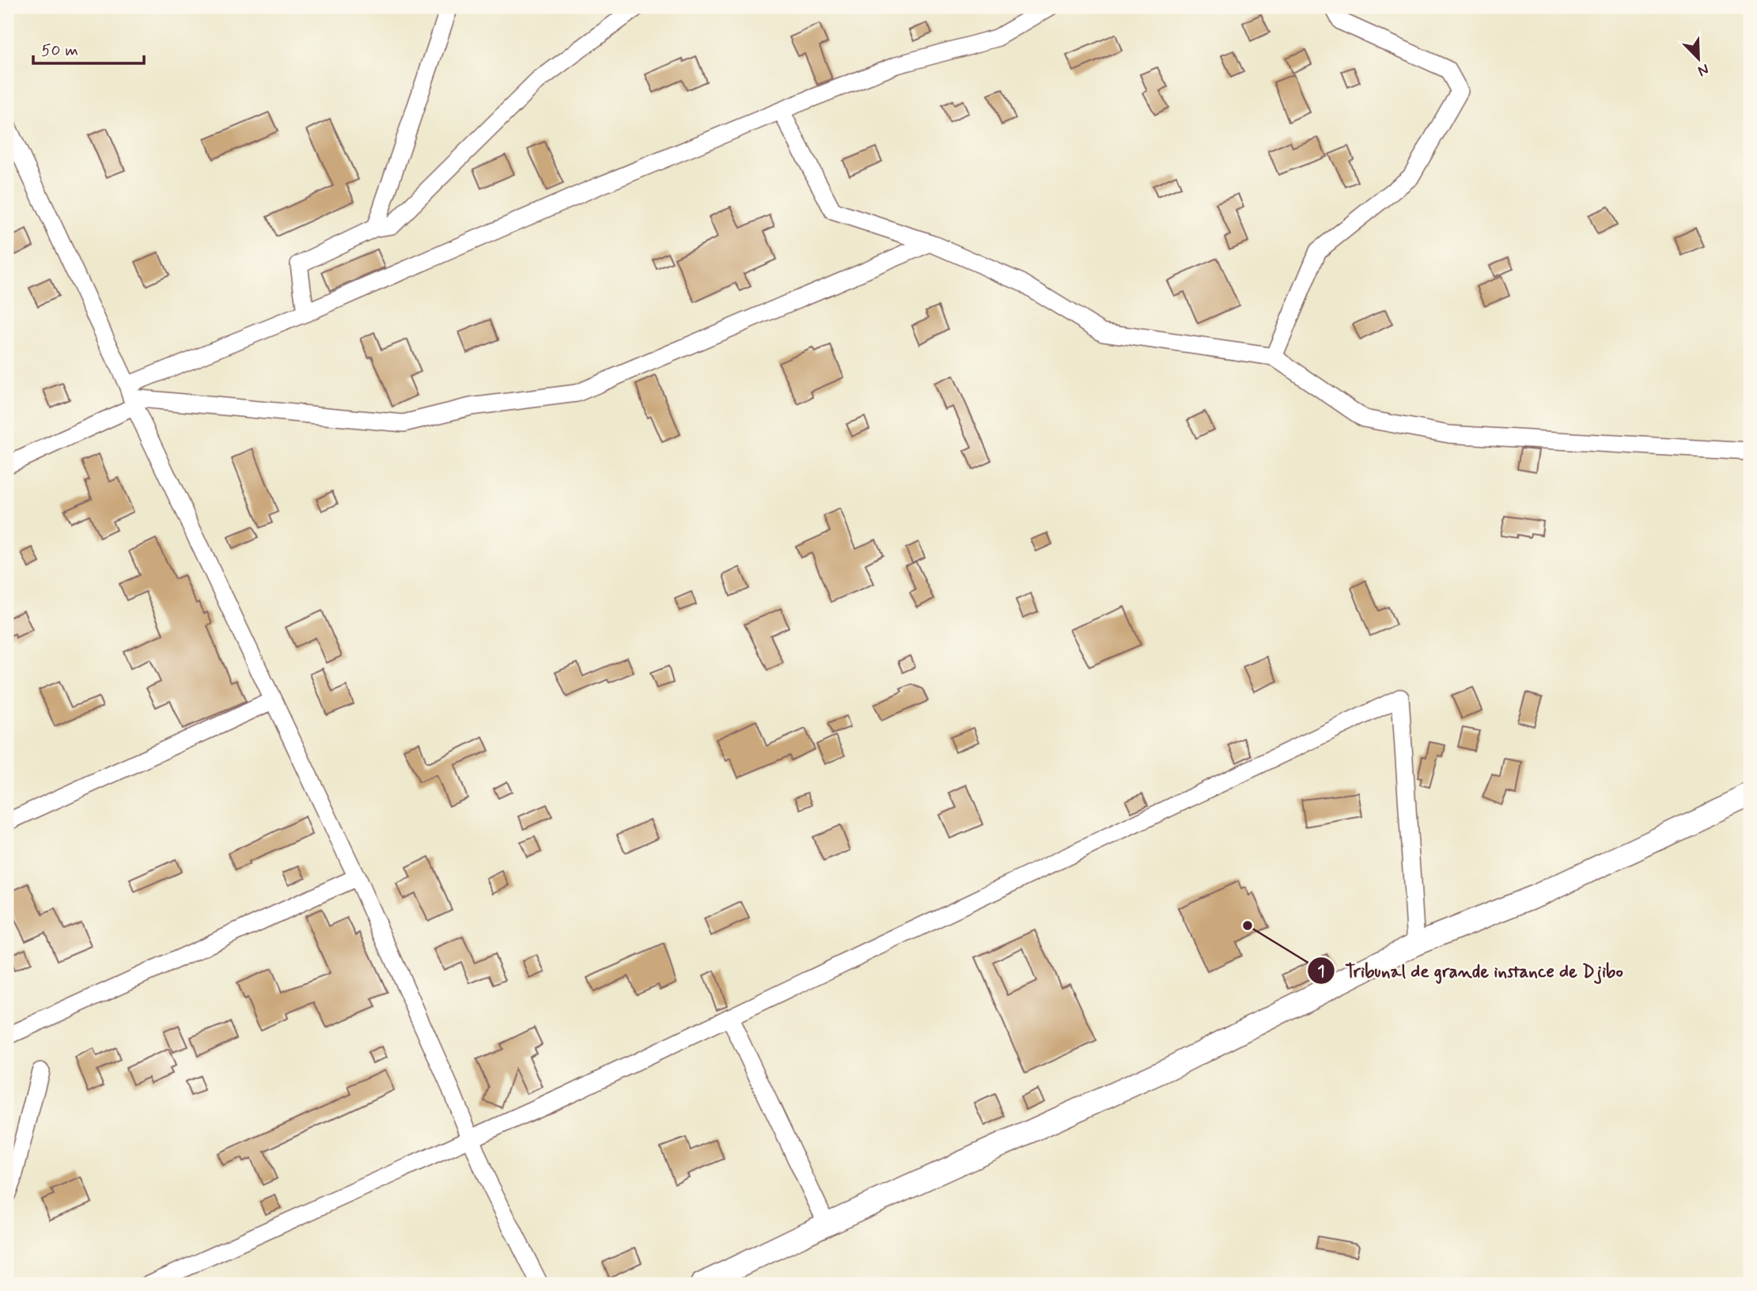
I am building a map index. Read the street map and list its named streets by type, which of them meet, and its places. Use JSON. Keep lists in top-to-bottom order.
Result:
{
  "places": ["Tribunal de grande instance de Djibo"],
  "scale_bar": "50 m",
  "north": "bottom right"
}
